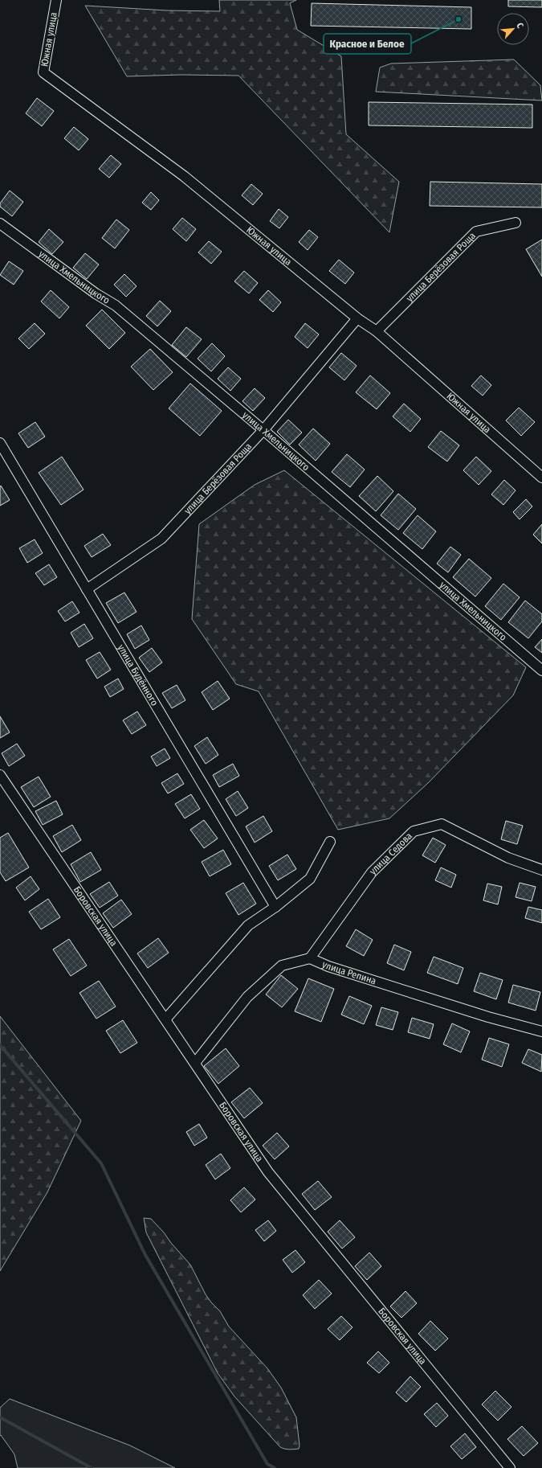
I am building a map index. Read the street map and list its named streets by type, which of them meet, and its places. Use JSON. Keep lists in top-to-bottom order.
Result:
{
  "streets": {
    "street": [
      "Южная улица",
      "улица Берёзовая Роща",
      "улица Хмельницкого",
      "улица Будённого",
      "улица Седова",
      "Боровская улица",
      "улица Репина"
    ]
  },
  "crossings": [
    ["Южная улица", "улица Берёзовая Роща"],
    ["улица Берёзовая Роща", "улица Хмельницкого"],
    ["улица Берёзовая Роща", "улица Будённого"],
    ["улица Седова", "улица Репина"],
    ["Боровская улица", "улица Репина"]
  ],
  "places": ["Красное и Белое"],
  "north": "top right"
}
